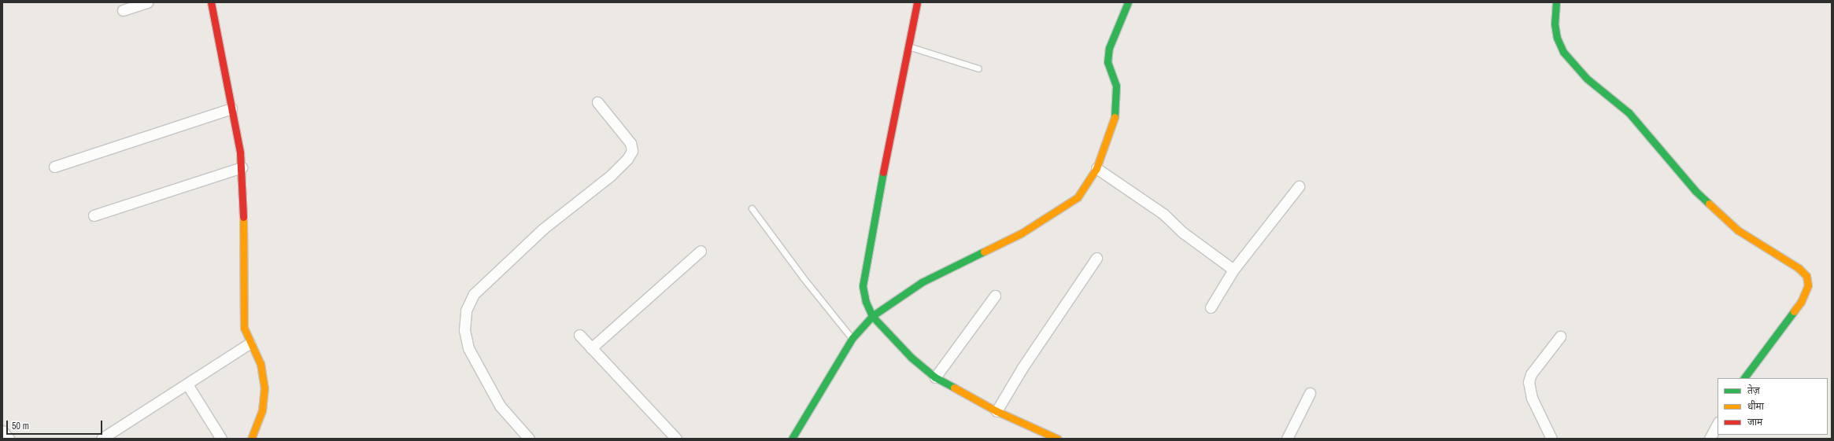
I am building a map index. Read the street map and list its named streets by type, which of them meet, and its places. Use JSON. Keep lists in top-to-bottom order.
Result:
{
  "legend": ["तेज़", "धीमा", "जाम"],
  "scale_bar": "50 m"
}
